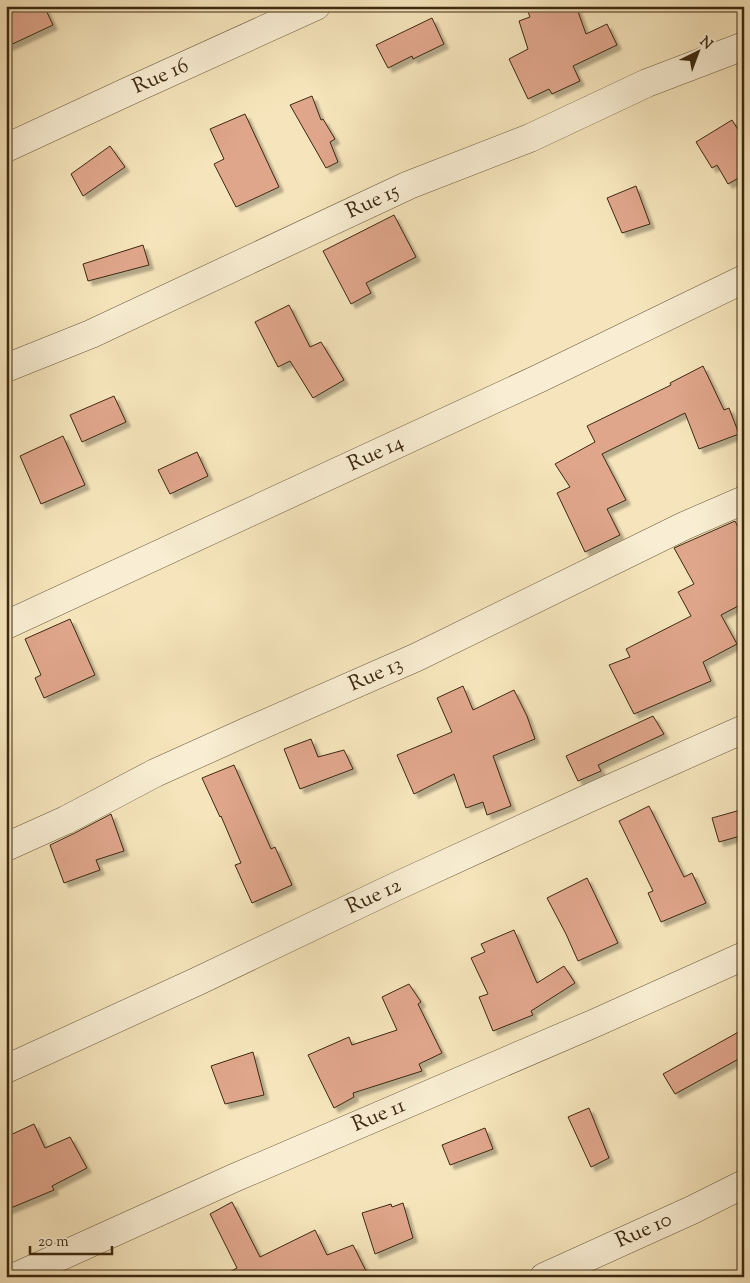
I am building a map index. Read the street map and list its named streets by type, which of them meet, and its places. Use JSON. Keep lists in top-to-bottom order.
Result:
{
  "streets": {
    "street": [
      "Rue 16",
      "Rue 15",
      "Rue 14",
      "Rue 13",
      "Rue 12",
      "Rue 11",
      "Rue 10"
    ]
  },
  "scale_bar": "20 m",
  "north": "top right"
}
